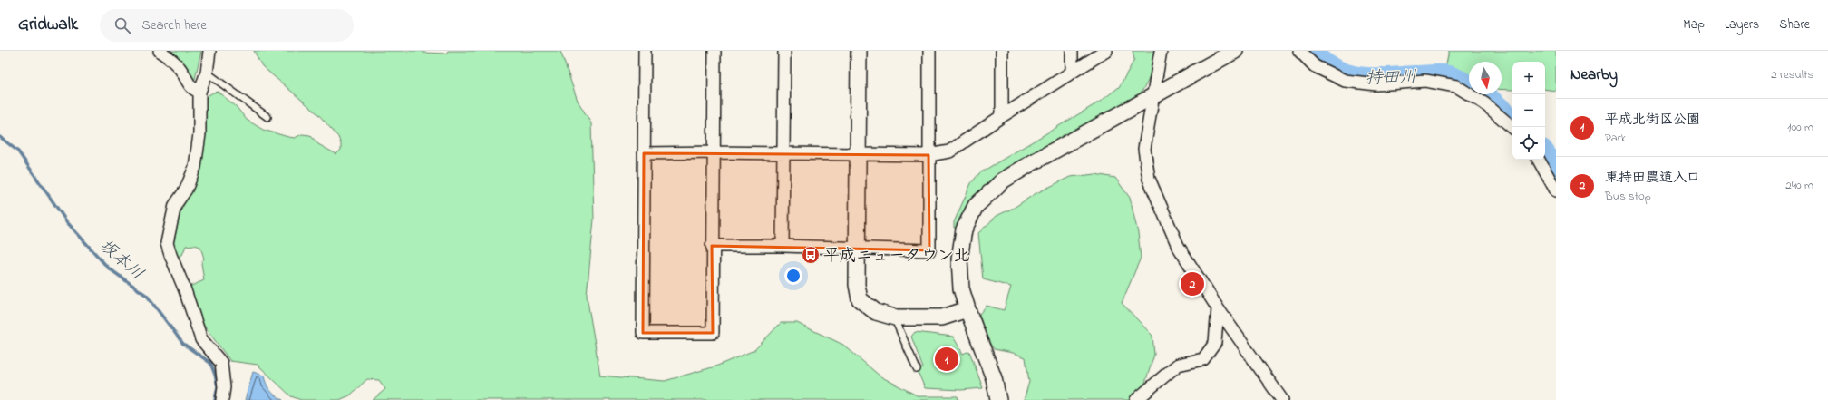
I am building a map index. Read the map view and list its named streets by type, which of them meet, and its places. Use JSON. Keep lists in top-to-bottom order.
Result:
{
  "water": ["持田川", "坂本川"],
  "places": {
    "bus stop": ["平成ニュータウン北"]
  },
  "north": "bottom",
  "page": {
    "header": "Gridwalk",
    "search": "Search here",
    "nav": ["Map", "Layers", "Share"],
    "heading": ["Nearby", "2 results"],
    "map_buttons": ["+", "−"],
    "list": [
      {
        "mark": "1",
        "name": "平成北街区公園",
        "note": "Park",
        "value": "100 m"
      },
      {
        "mark": "2",
        "name": "東持田農道入口",
        "note": "Bus stop",
        "value": "240 m"
      }
    ],
    "pins": ["2", "1"]
  }
}
